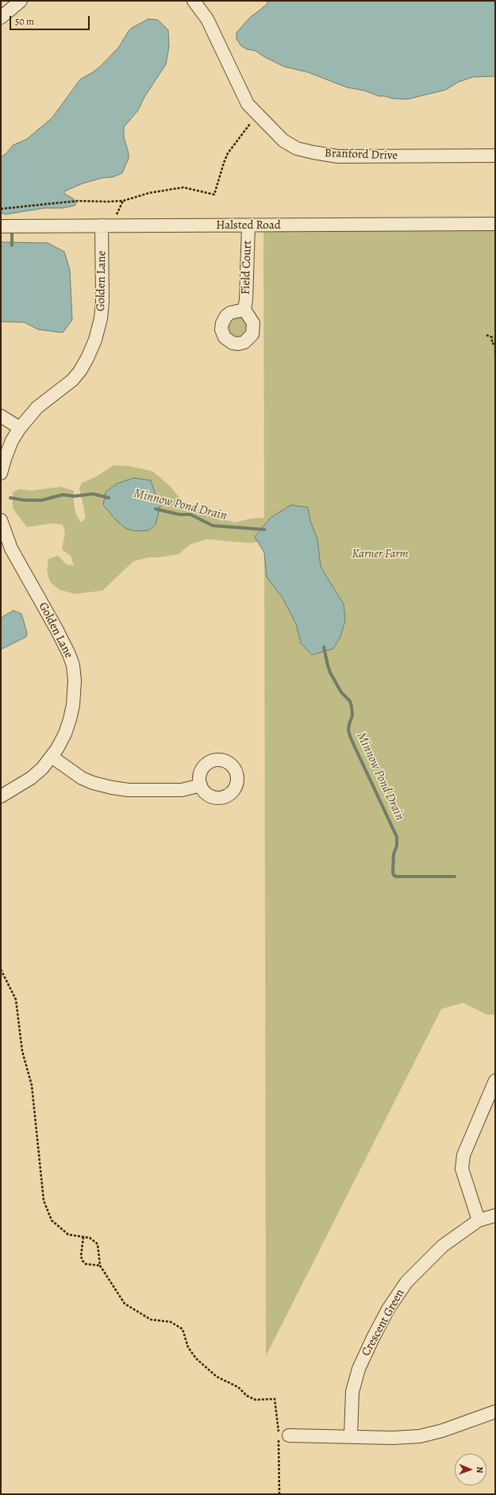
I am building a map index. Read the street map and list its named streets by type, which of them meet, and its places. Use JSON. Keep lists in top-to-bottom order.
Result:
{
  "streets": {
    "street": [
      "Branford Drive",
      "Halsted Road",
      "Field Court",
      "Golden Lane",
      "Crescent Green"
    ]
  },
  "crossings": [
    ["Halsted Road", "Field Court"],
    ["Halsted Road", "Golden Lane"]
  ],
  "water": ["Minnow Pond Drain"],
  "parks": ["Karner Farm"],
  "scale_bar": "50 m",
  "north": "right"
}
